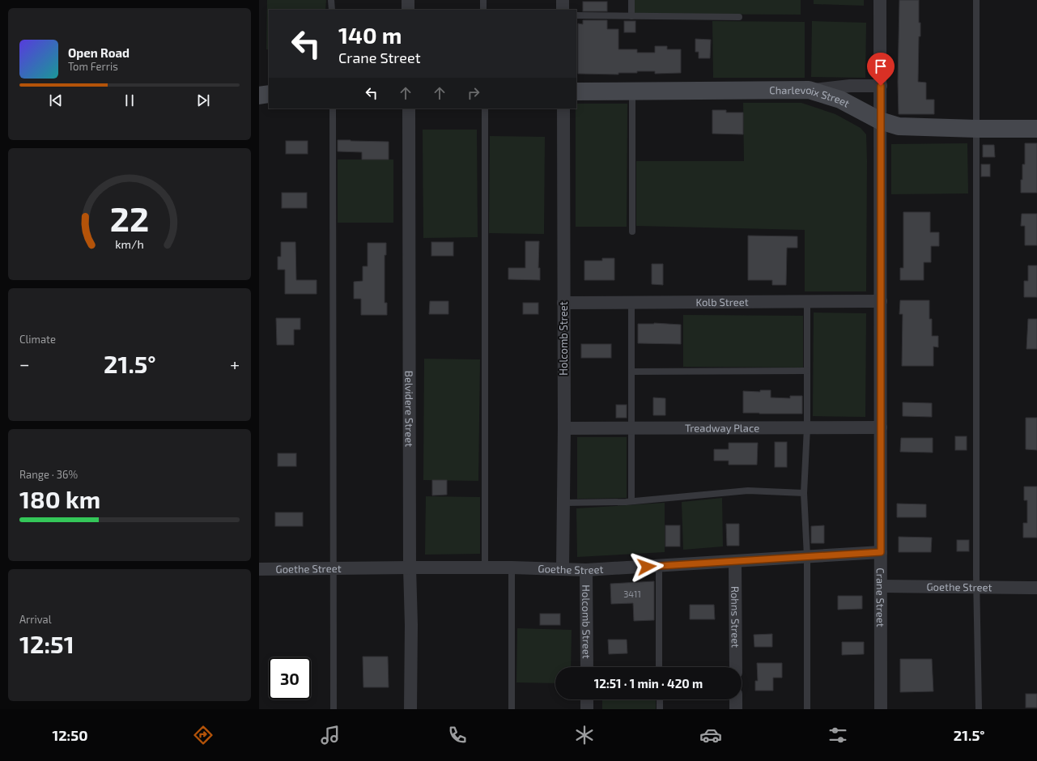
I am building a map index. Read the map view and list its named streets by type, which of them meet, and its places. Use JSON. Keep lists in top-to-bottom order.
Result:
{
  "streets": {
    "street": [
      "Charlevoix Street",
      "Kolb Street",
      "Holcomb Street",
      "Belvidere Street",
      "Treadway Place",
      "Goethe Street",
      "Crane Street",
      "Rohns Street"
    ]
  },
  "crossings": [
    ["Charlevoix Street", "Crane Street"],
    ["Kolb Street", "Holcomb Street"],
    ["Kolb Street", "Crane Street"],
    ["Holcomb Street", "Treadway Place"],
    ["Holcomb Street", "Goethe Street"],
    ["Belvidere Street", "Goethe Street"],
    ["Treadway Place", "Crane Street"],
    ["Goethe Street", "Crane Street"],
    ["Goethe Street", "Rohns Street"]
  ],
  "house_numbers": ["3411"],
  "page": {
    "turn": ["140 m", "Crane Street"],
    "song": ["Open Road", "Tom Ferris"],
    "tile": [
      "Climate",
      ["Range · 36%", "180 km"],
      ["Arrival", "12:51"]
    ],
    "heat": ["−", "21.5°", "+"],
    "limit": "30",
    "trip": "12:51 · 1 min · 420 m",
    "tabs": ["12:50", "21.5°"],
    "gauge": ["22", "km/h"]
  }
}
